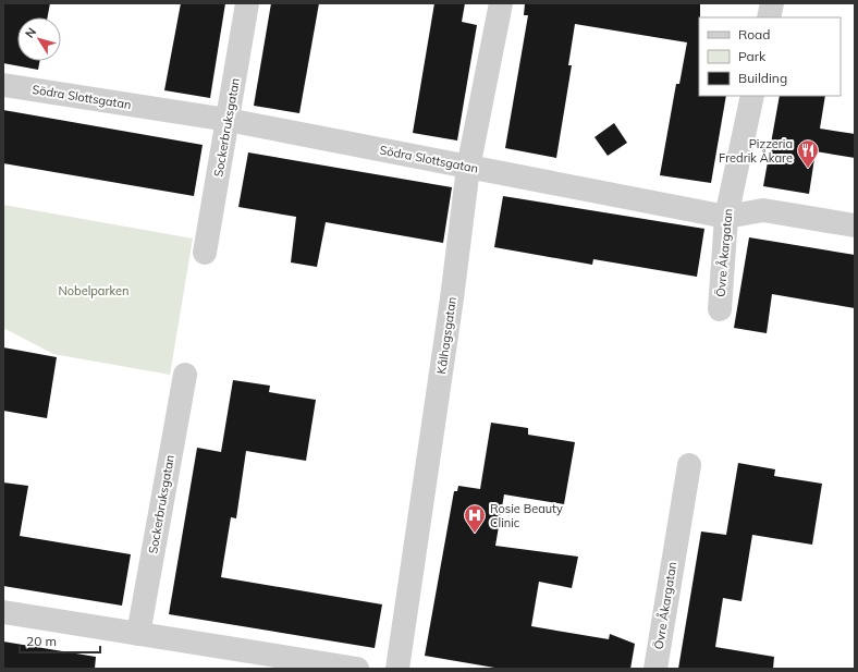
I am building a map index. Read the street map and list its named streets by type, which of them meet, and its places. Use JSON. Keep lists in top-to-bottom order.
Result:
{
  "streets": {
    "street": [
      "Södra Slottsgatan",
      "Sockerbruksgatan",
      "Övre Åkargatan",
      "Kålhagsgatan"
    ]
  },
  "crossings": [
    ["Södra Slottsgatan", "Sockerbruksgatan"],
    ["Södra Slottsgatan", "Övre Åkargatan"],
    ["Södra Slottsgatan", "Kålhagsgatan"]
  ],
  "parks": ["Nobelparken"],
  "places": {
    "restaurant": ["Pizzeria Fredrik Åkare"],
    "hospital": ["Rosie Beauty Clinic"]
  },
  "legend": ["Road", "Park", "Building"],
  "scale_bar": "20 m",
  "north": "top left"
}
